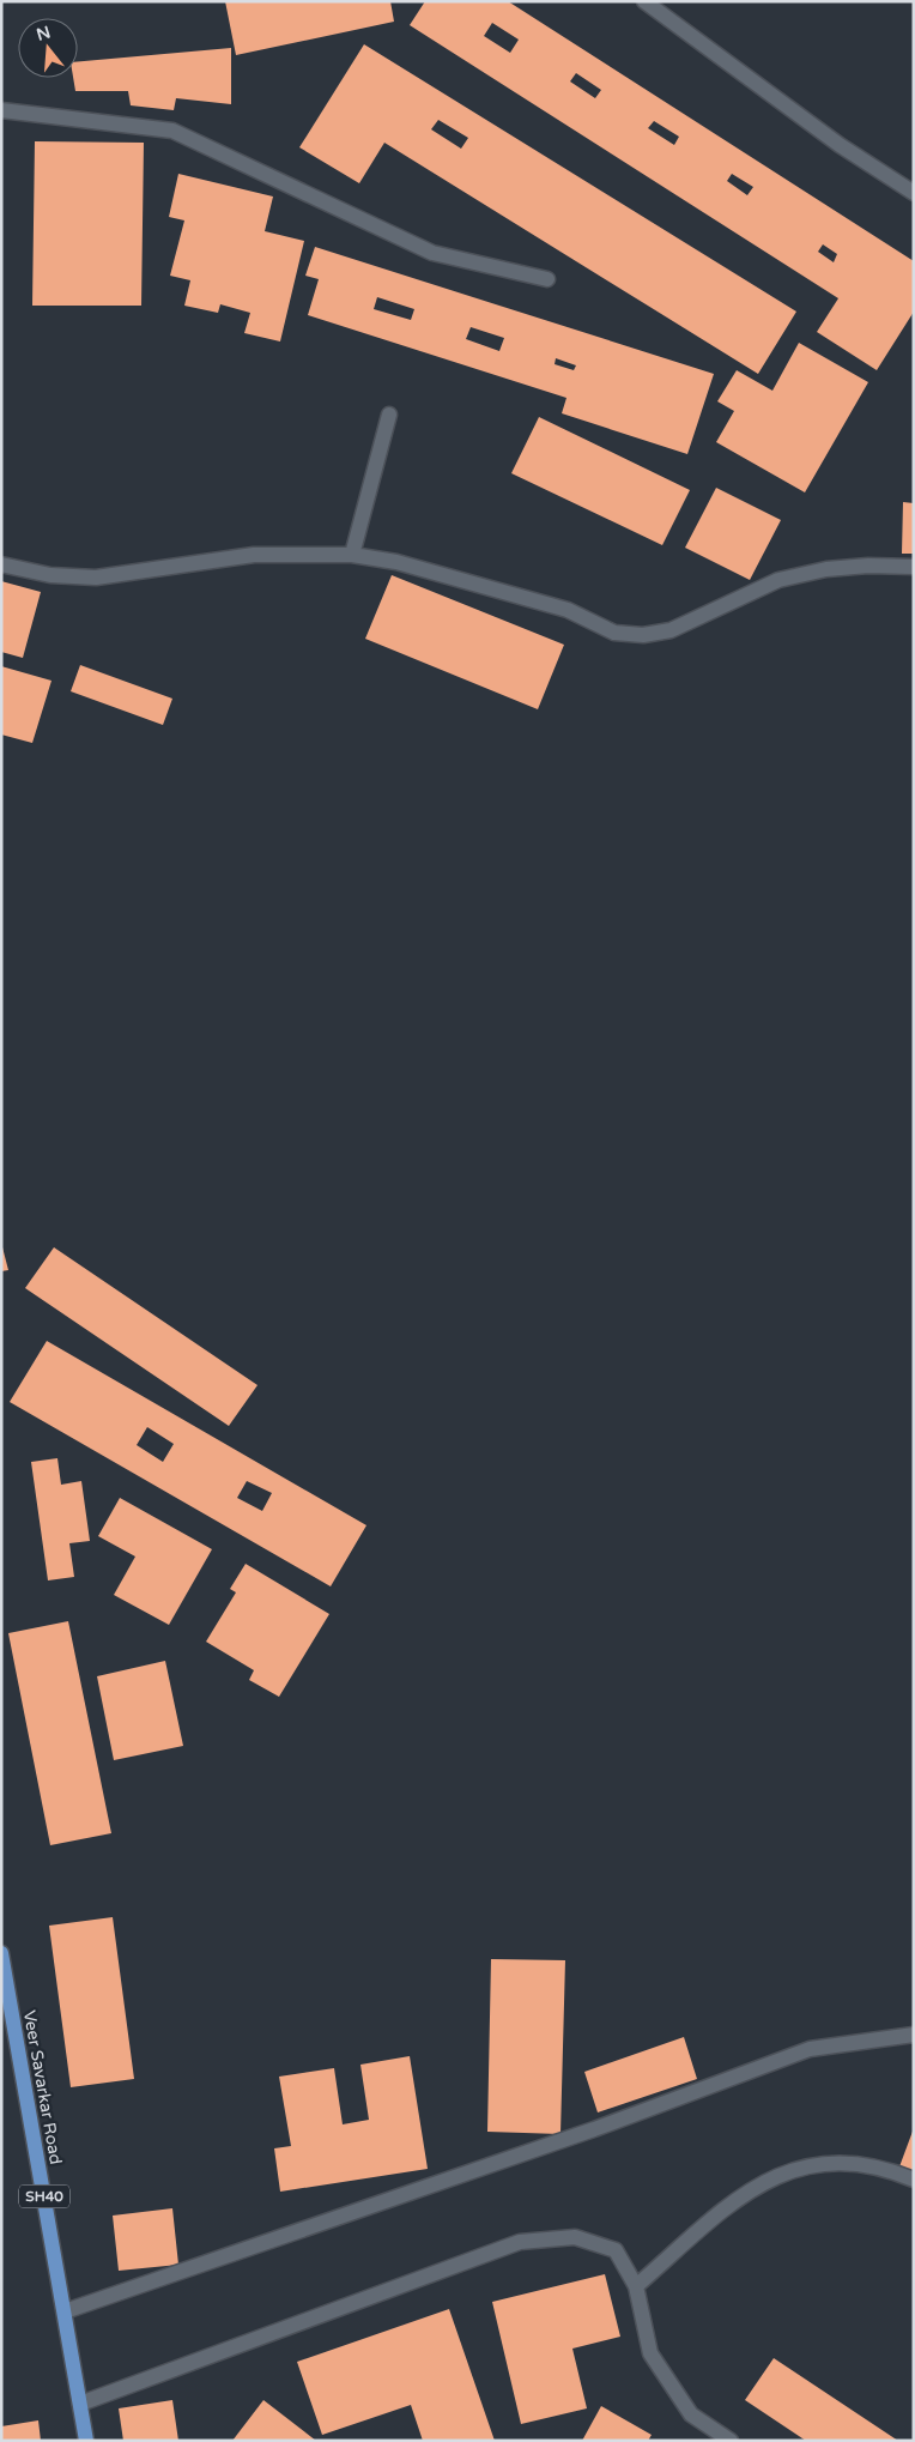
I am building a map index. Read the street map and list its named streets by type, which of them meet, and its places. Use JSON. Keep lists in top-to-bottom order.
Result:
{
  "streets": {
    "main road": ["Veer Savarkar Road", "SH40"]
  },
  "north": "top"
}
